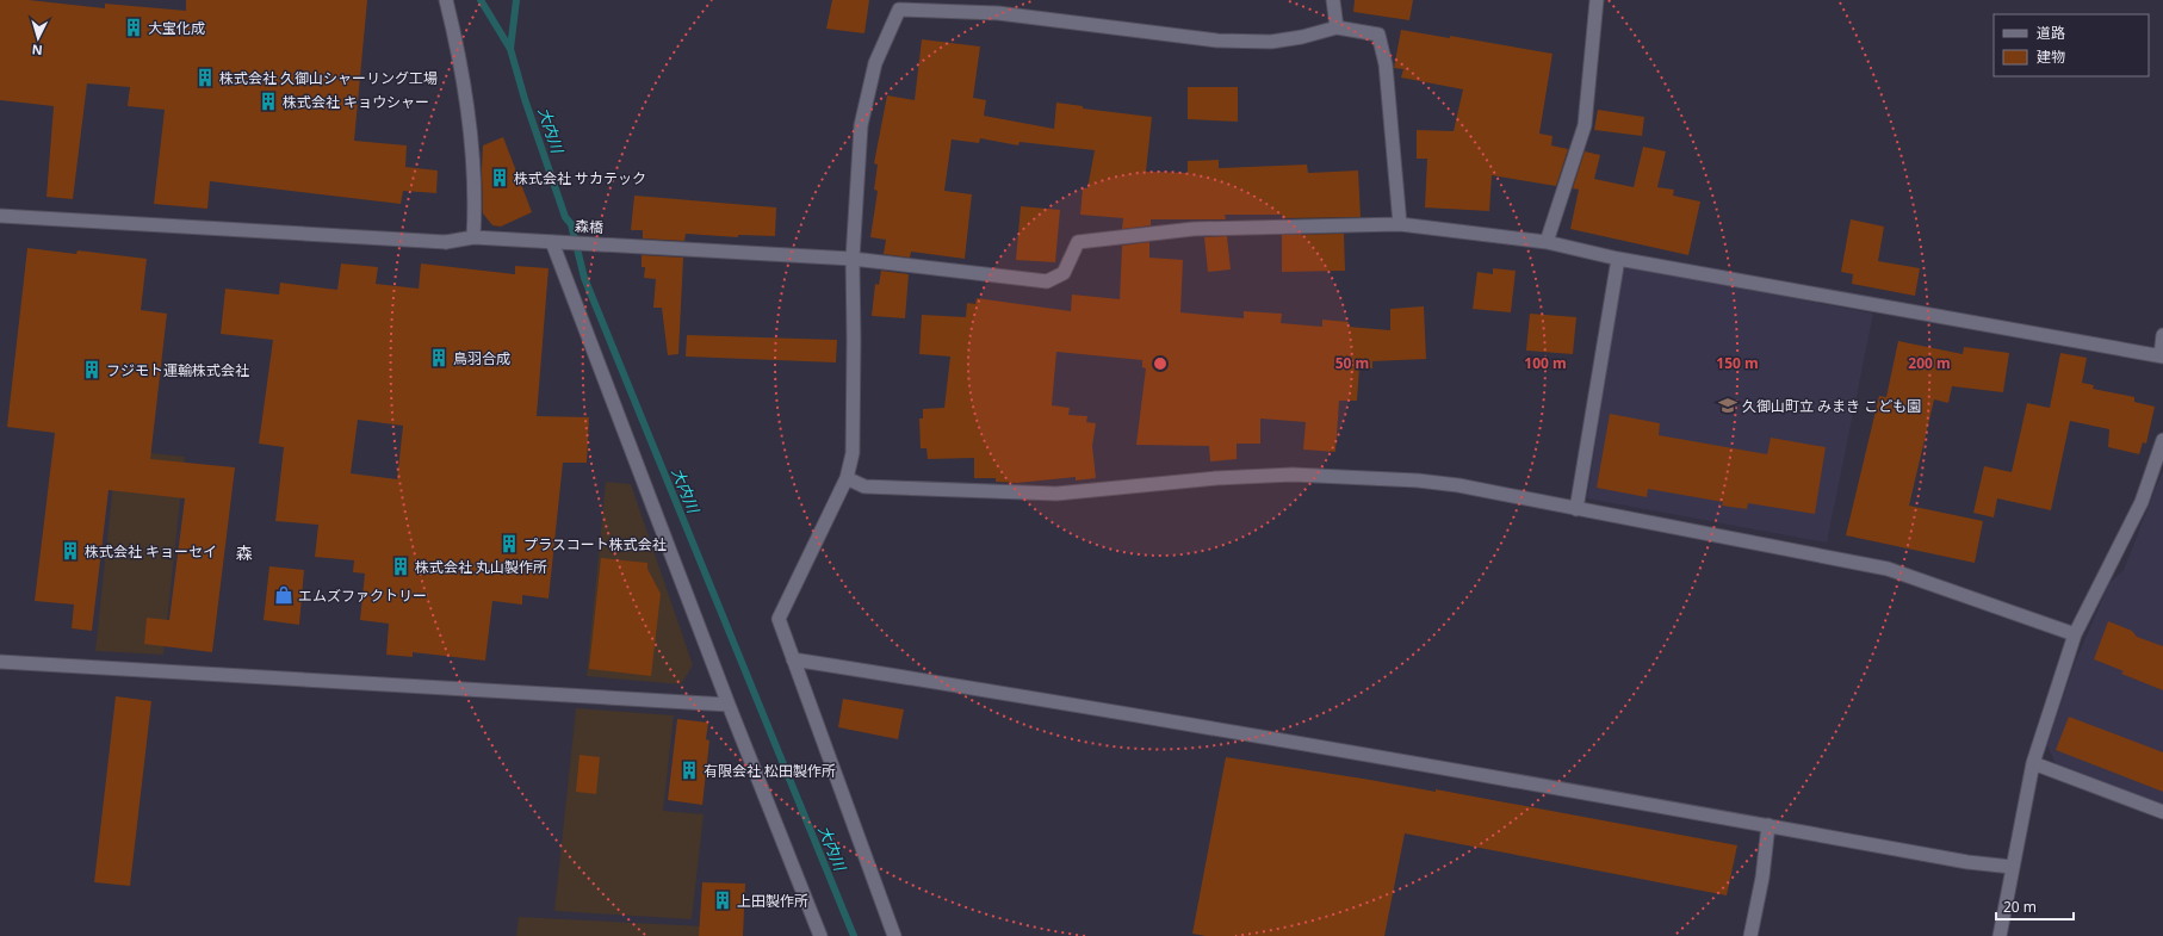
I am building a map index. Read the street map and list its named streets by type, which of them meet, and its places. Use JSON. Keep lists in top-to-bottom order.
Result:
{
  "streets": {
    "street": ["森橋"]
  },
  "districts": ["森"],
  "water": ["大内川"],
  "places": {
    "building": [
      "大宝化成",
      "株式会社 久御山シャーリング工場",
      "株式会社 キョウシャー",
      "株式会社 サカテック",
      "鳥羽合成",
      "フジモト運輸株式会社",
      "プラスコート株式会社",
      "株式会社 キョーセイ",
      "株式会社 丸山製作所",
      "有限会社 松田製作所",
      "上田製作所"
    ],
    "school or university": ["久御山町立 みまき こども園"],
    "shop": ["エムズファクトリー"]
  },
  "legend": ["道路", "建物"],
  "scale_bar": "20 m",
  "north": "bottom",
  "rings": [
    "50 m",
    "100 m",
    "150 m",
    "200 m"
  ]
}
